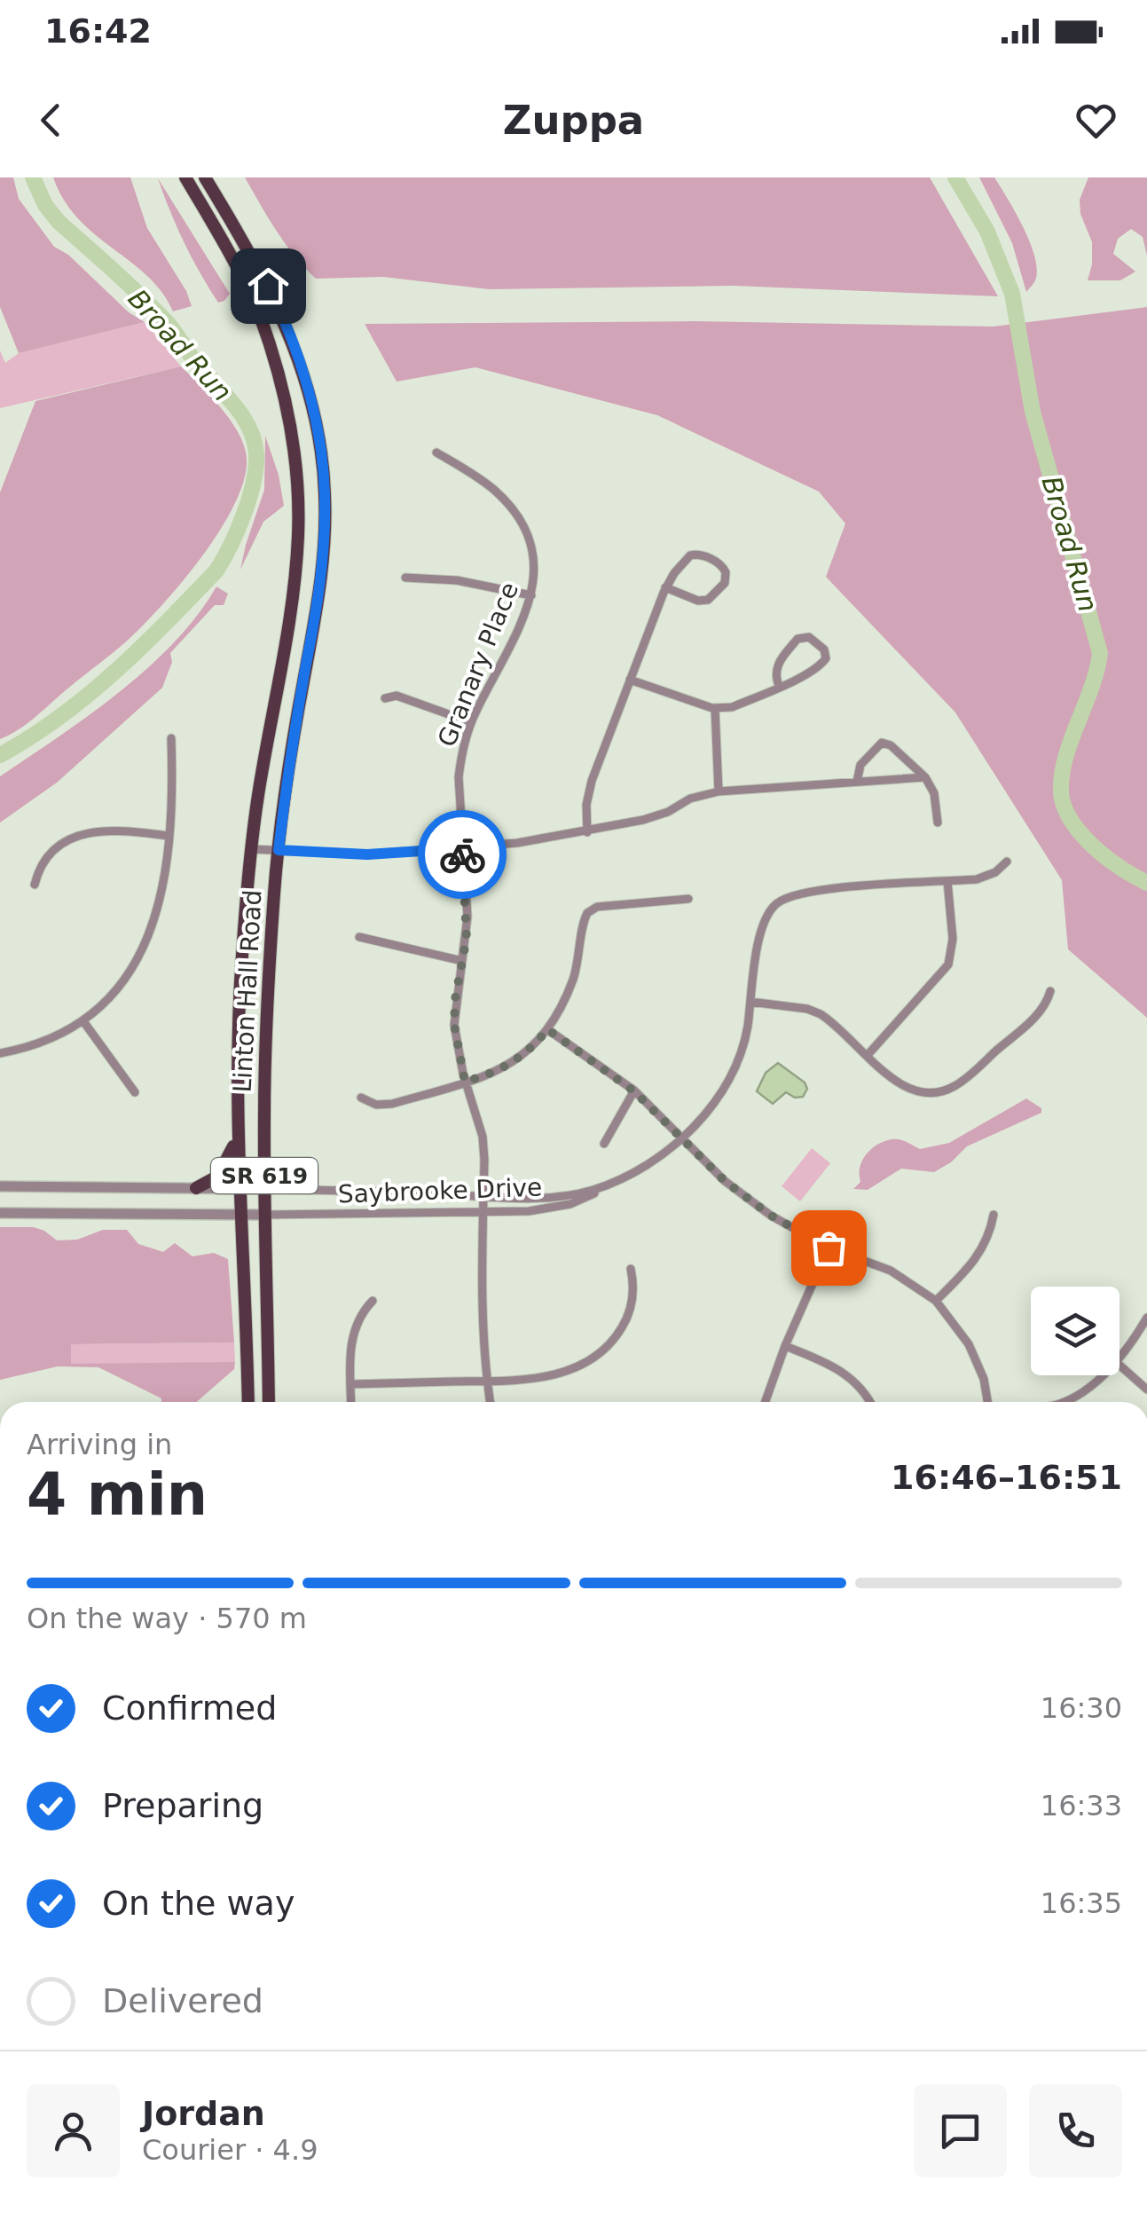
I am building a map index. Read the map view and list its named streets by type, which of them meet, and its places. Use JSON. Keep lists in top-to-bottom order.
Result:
{
  "streets": {
    "main road": ["Linton Hall Road", "SR 619"],
    "street": ["Granary Place", "Saybrooke Drive"]
  },
  "crossings": [
    ["Granary Place", "Saybrooke Drive"],
    ["Linton Hall Road", "Saybrooke Drive"]
  ],
  "water": ["Broad Run"],
  "page": {
    "status": "16:42",
    "header": "Zuppa",
    "heading": ["4 min", "Arriving in", "16:46–16:51"],
    "panel": ["Jordan", "Courier · 4.9"],
    "bar": "On the way · 570 m",
    "list": [
      ["Confirmed", "16:30"],
      ["Preparing", "16:33"],
      ["On the way", "16:35"],
      "Delivered"
    ]
  }
}
